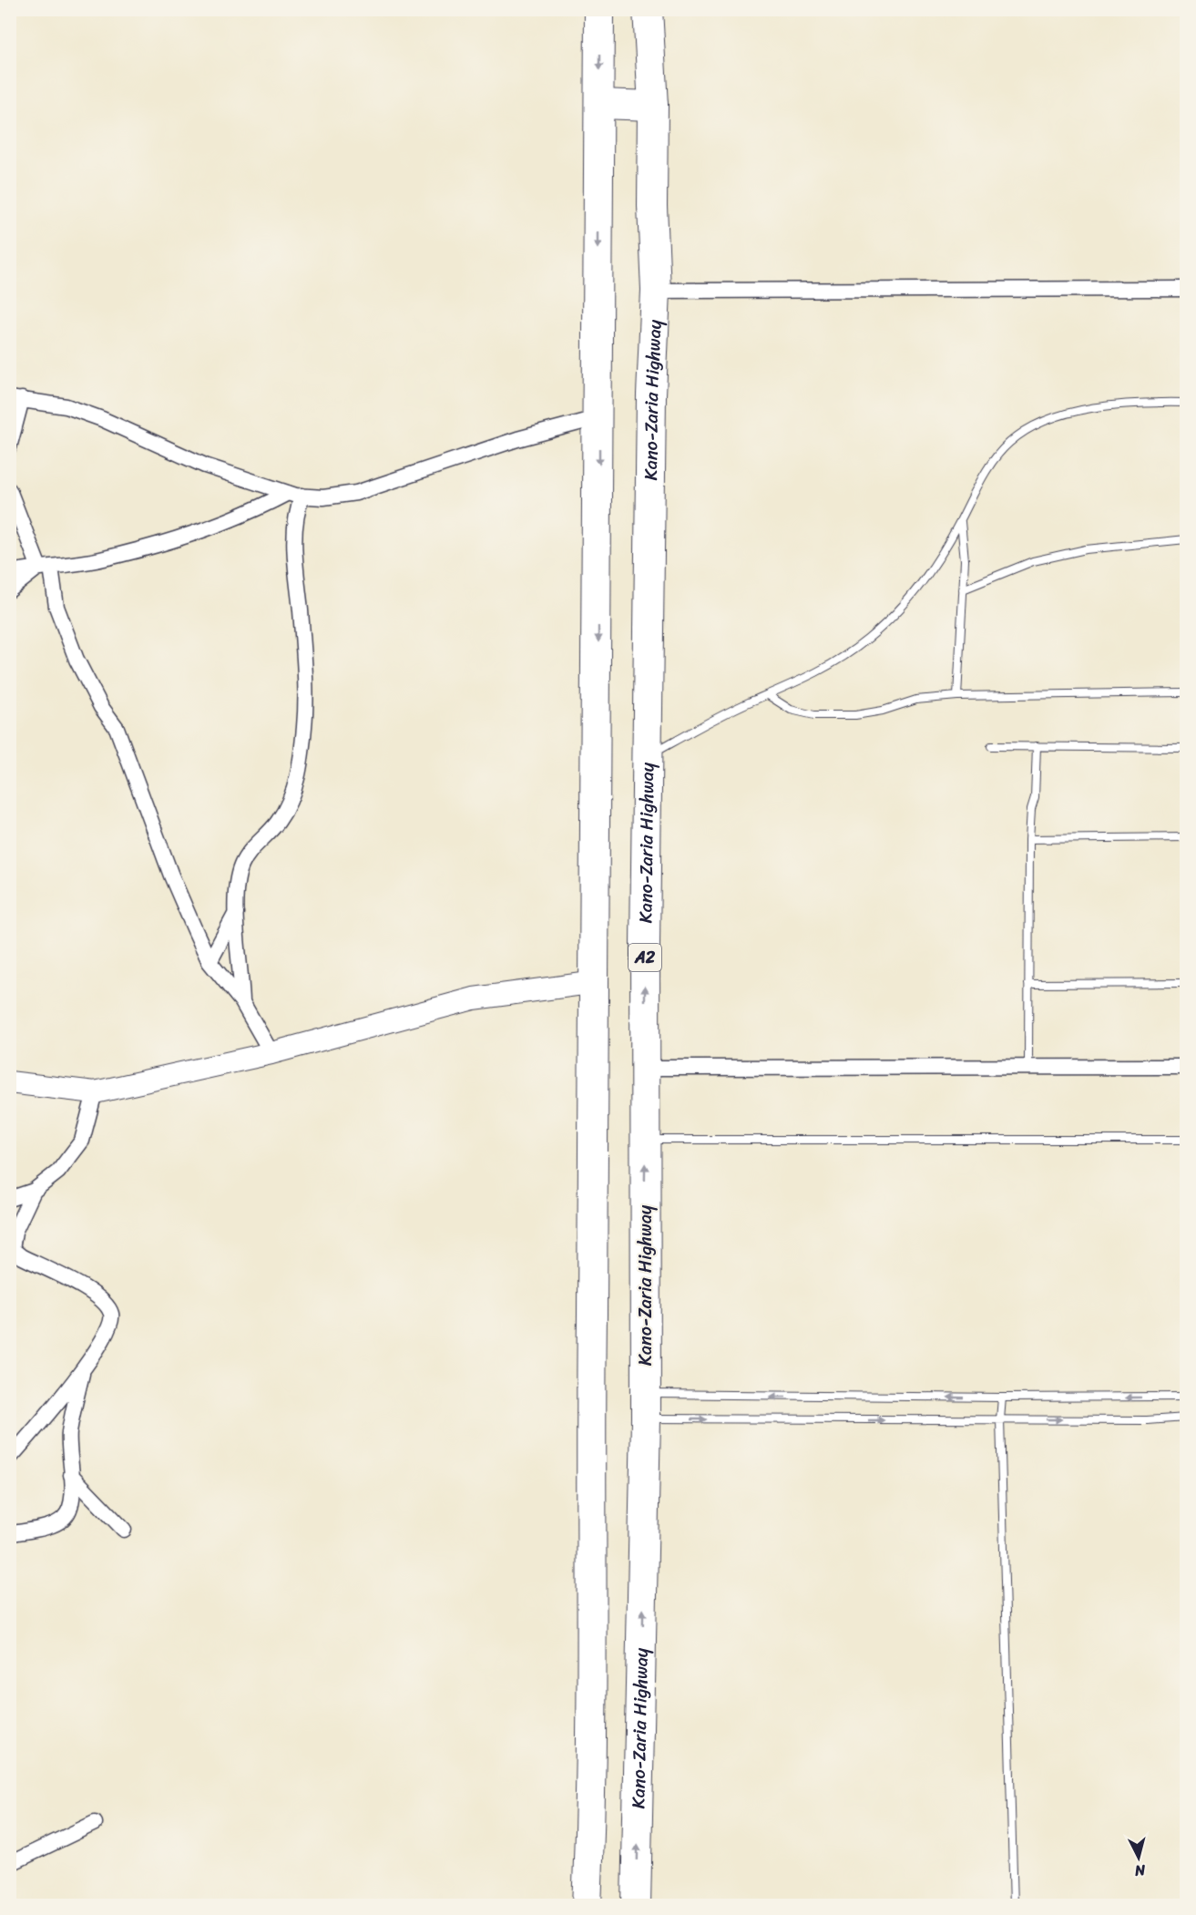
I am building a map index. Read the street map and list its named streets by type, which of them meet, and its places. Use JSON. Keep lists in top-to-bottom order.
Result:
{
  "streets": {
    "highway": ["Kano-Zaria Highway", "A2"]
  },
  "north": "bottom"
}
